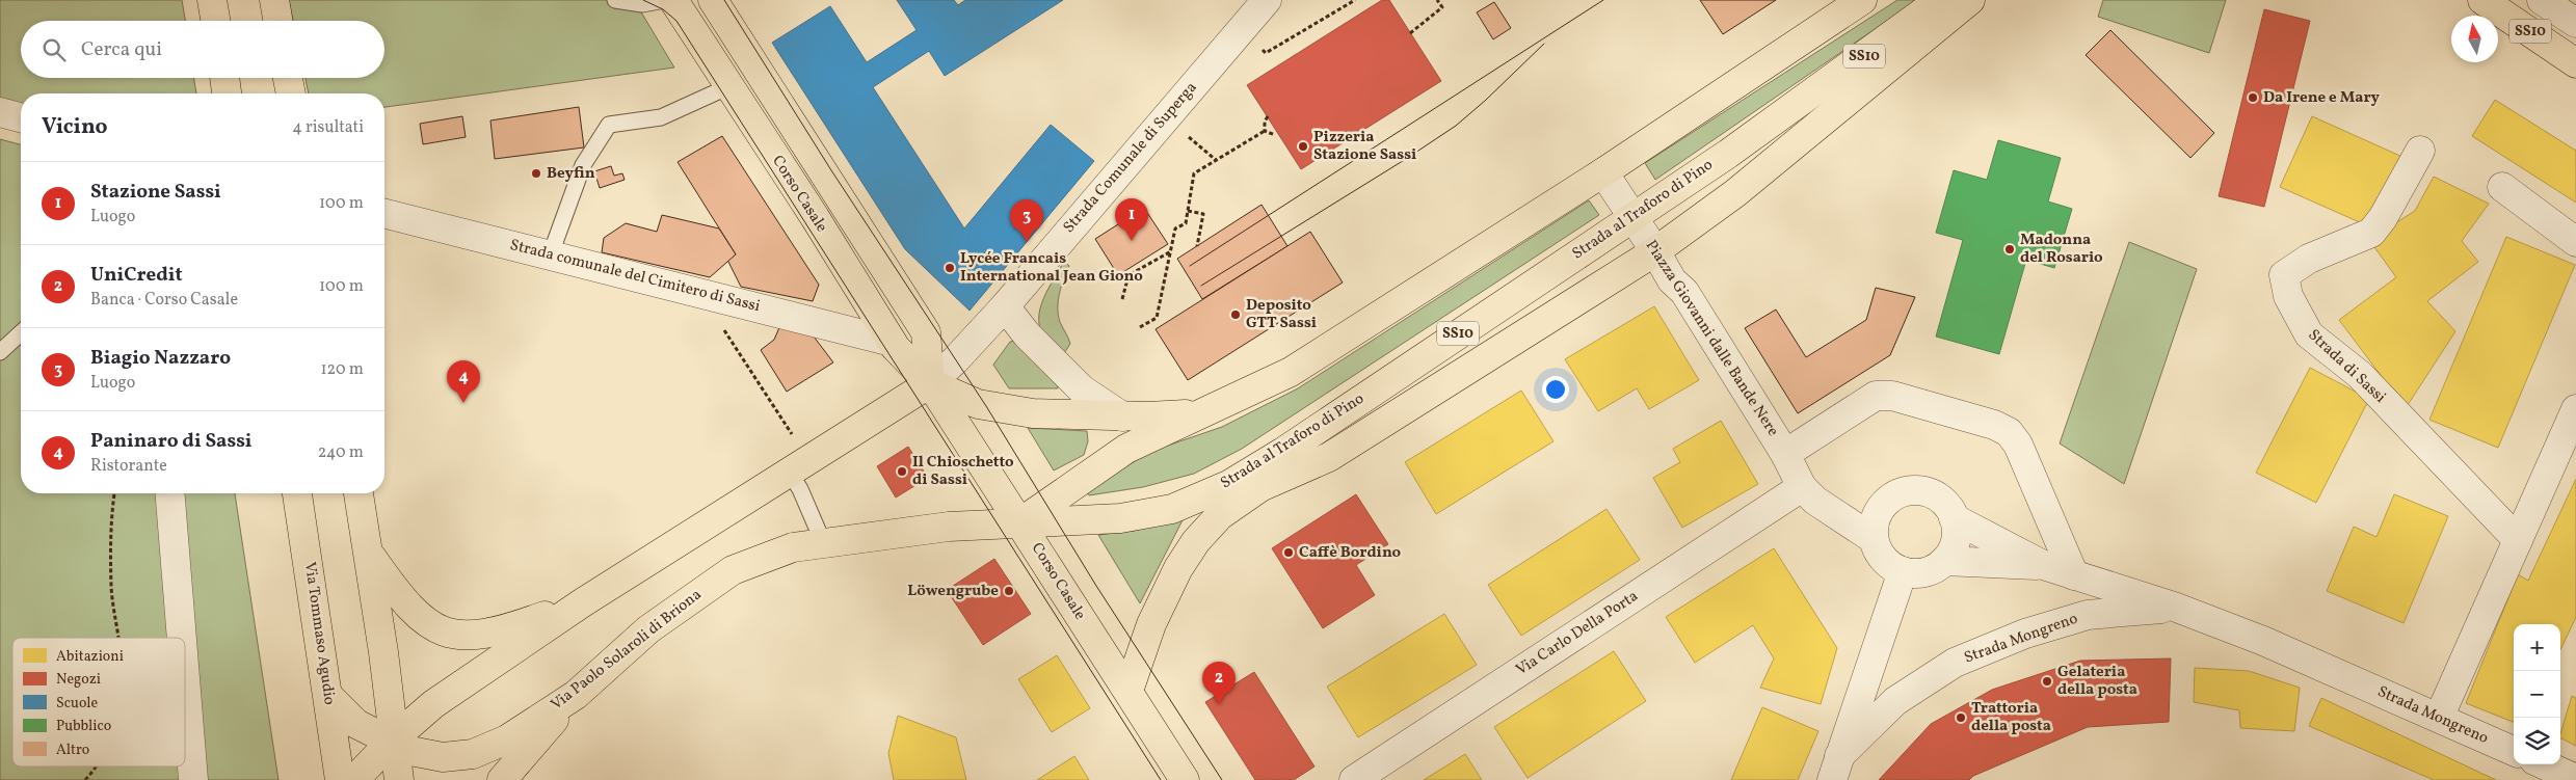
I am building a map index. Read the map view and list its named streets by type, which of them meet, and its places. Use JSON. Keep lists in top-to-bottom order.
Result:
{
  "streets": {
    "main road": [
      "SS10",
      "Corso Casale",
      "Strada al Traforo di Pino",
      "Via Tommaso Agudio",
      "Via Paolo Solaroli di Briona"
    ],
    "street": [
      "Strada Comunale di Superga",
      "Strada comunale del Cimitero di Sassi",
      "Piazza Giovanni dalle Bande Nere",
      "Strada di Sassi",
      "Via Carlo Della Porta",
      "Strada Mongreno"
    ]
  },
  "crossings": [
    ["SS10", "Corso Casale"],
    ["SS10", "Strada al Traforo di Pino"],
    ["Strada Comunale di Superga", "Corso Casale"],
    ["Corso Casale", "Strada al Traforo di Pino"],
    ["Corso Casale", "Strada comunale del Cimitero di Sassi"],
    ["Corso Casale", "Via Paolo Solaroli di Briona"],
    ["Strada al Traforo di Pino", "Piazza Giovanni dalle Bande Nere"],
    ["Strada al Traforo di Pino", "Via Paolo Solaroli di Briona"],
    ["Piazza Giovanni dalle Bande Nere", "Via Carlo Della Porta"],
    ["Piazza Giovanni dalle Bande Nere", "Strada Mongreno"],
    ["Via Tommaso Agudio", "Via Paolo Solaroli di Briona"]
  ],
  "places": [
    "Da Irene e Mary",
    "Pizzeria Stazione Sassi",
    "Beyfin",
    "Madonna del Rosario",
    "Lycée Francais International Jean Giono",
    "Deposito GTT Sassi",
    "Il Chioschetto di Sassi",
    "Caffè Bordino",
    "Löwengrube",
    "Gelateria della posta",
    "Trattoria della posta"
  ],
  "legend": [
    "Abitazioni",
    "Negozi",
    "Scuole",
    "Pubblico",
    "Altro"
  ],
  "north": "top",
  "page": {
    "search": "Cerca qui",
    "heading": ["Vicino", "4 risultati"],
    "list": [
      {
        "mark": "1",
        "name": "Stazione Sassi",
        "note": "Luogo",
        "value": "100 m"
      },
      {
        "mark": "2",
        "name": "UniCredit",
        "note": "Banca · Corso Casale",
        "value": "100 m"
      },
      {
        "mark": "3",
        "name": "Biagio Nazzaro",
        "note": "Luogo",
        "value": "120 m"
      },
      {
        "mark": "4",
        "name": "Paninaro di Sassi",
        "note": "Ristorante",
        "value": "240 m"
      }
    ],
    "pins": [
      "1",
      "3",
      "4",
      "2"
    ],
    "map_buttons": ["+", "−"]
  }
}
